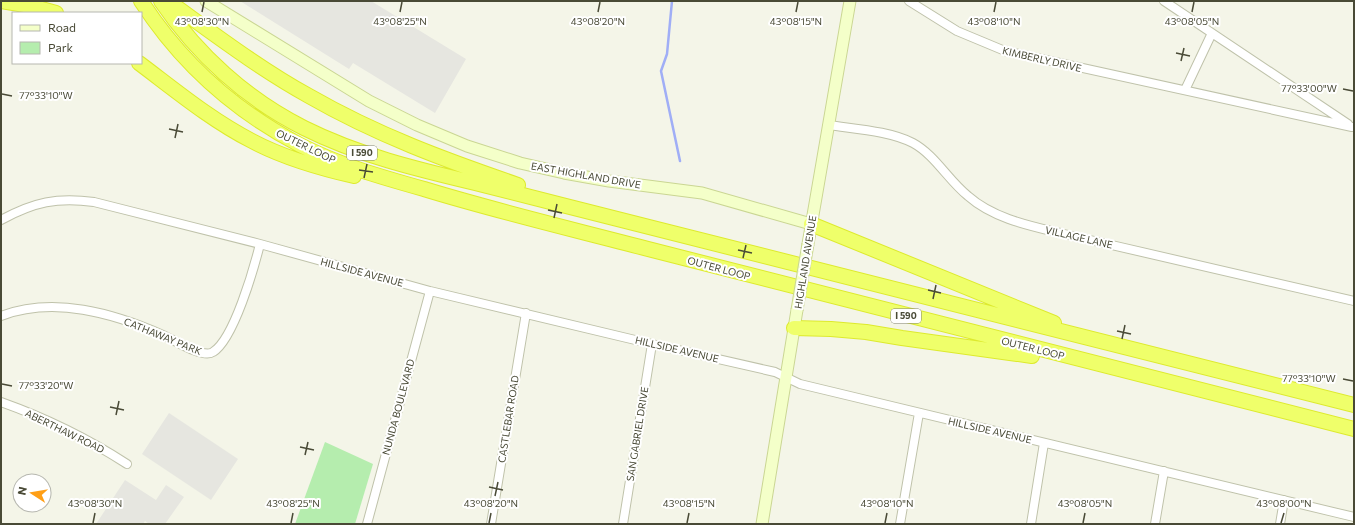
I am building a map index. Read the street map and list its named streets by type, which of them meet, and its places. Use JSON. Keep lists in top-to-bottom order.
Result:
{
  "streets": {
    "highway": ["OUTER LOOP", "I 590"],
    "street": [
      "KIMBERLY DRIVE",
      "EAST HIGHLAND DRIVE",
      "VILLAGE LANE",
      "HIGHLAND AVENUE",
      "HILLSIDE AVENUE",
      "CATHAWAY PARK",
      "NUNDA BOULEVARD",
      "CASTLEBAR ROAD",
      "ABERTHAW ROAD",
      "SAN GABRIEL DRIVE"
    ]
  },
  "crossings": [
    ["EAST HIGHLAND DRIVE", "HIGHLAND AVENUE"],
    ["VILLAGE LANE", "HIGHLAND AVENUE"],
    ["HIGHLAND AVENUE", "HILLSIDE AVENUE"],
    ["HILLSIDE AVENUE", "CATHAWAY PARK"],
    ["HILLSIDE AVENUE", "NUNDA BOULEVARD"],
    ["HILLSIDE AVENUE", "CASTLEBAR ROAD"],
    ["HILLSIDE AVENUE", "SAN GABRIEL DRIVE"]
  ],
  "legend": ["Road", "Park"],
  "north": "left",
  "coordinates": [
    "43°08'30\"N",
    "43°08'25\"N",
    "43°08'20\"N",
    "43°08'15\"N",
    "43°08'10\"N",
    "43°08'05\"N",
    "77°33'00\"W",
    "77°33'10\"W",
    "77°33'20\"W",
    "43°08'00\"N"
  ]
}
